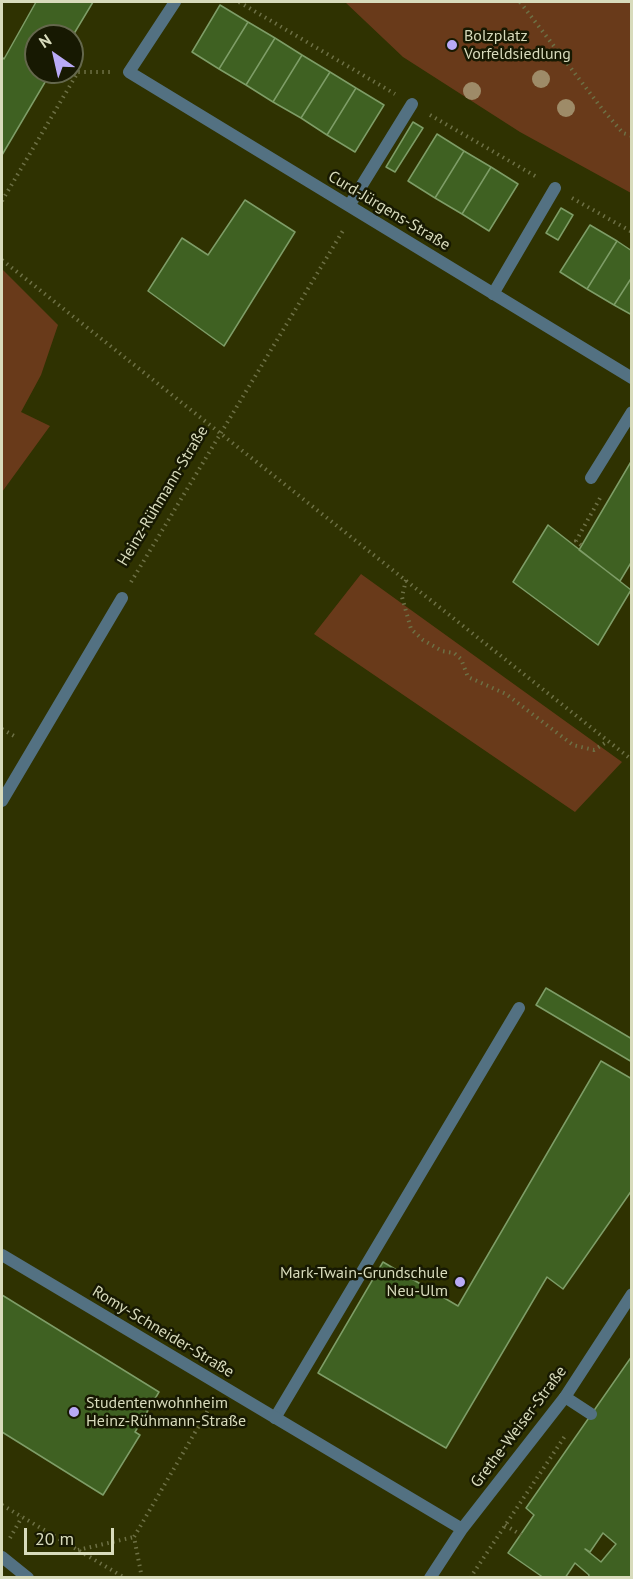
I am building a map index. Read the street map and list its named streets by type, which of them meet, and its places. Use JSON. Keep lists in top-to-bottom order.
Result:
{
  "streets": {
    "street": ["Curd-Jürgens-Straße", "Romy-Schneider-Straße", "Grethe-Weiser-Straße"],
    "path": ["Heinz-Rühmann-Straße"]
  },
  "crossings": [
    ["Curd-Jürgens-Straße", "Heinz-Rühmann-Straße"],
    ["Romy-Schneider-Straße", "Grethe-Weiser-Straße"]
  ],
  "places": ["Bolzplatz Vorfeldsiedlung", "Mark-Twain-Grundschule Neu-Ulm", "Studentenwohnheim Heinz-Rühmann-Straße"],
  "scale_bar": "20 m",
  "north": "top left"
}
